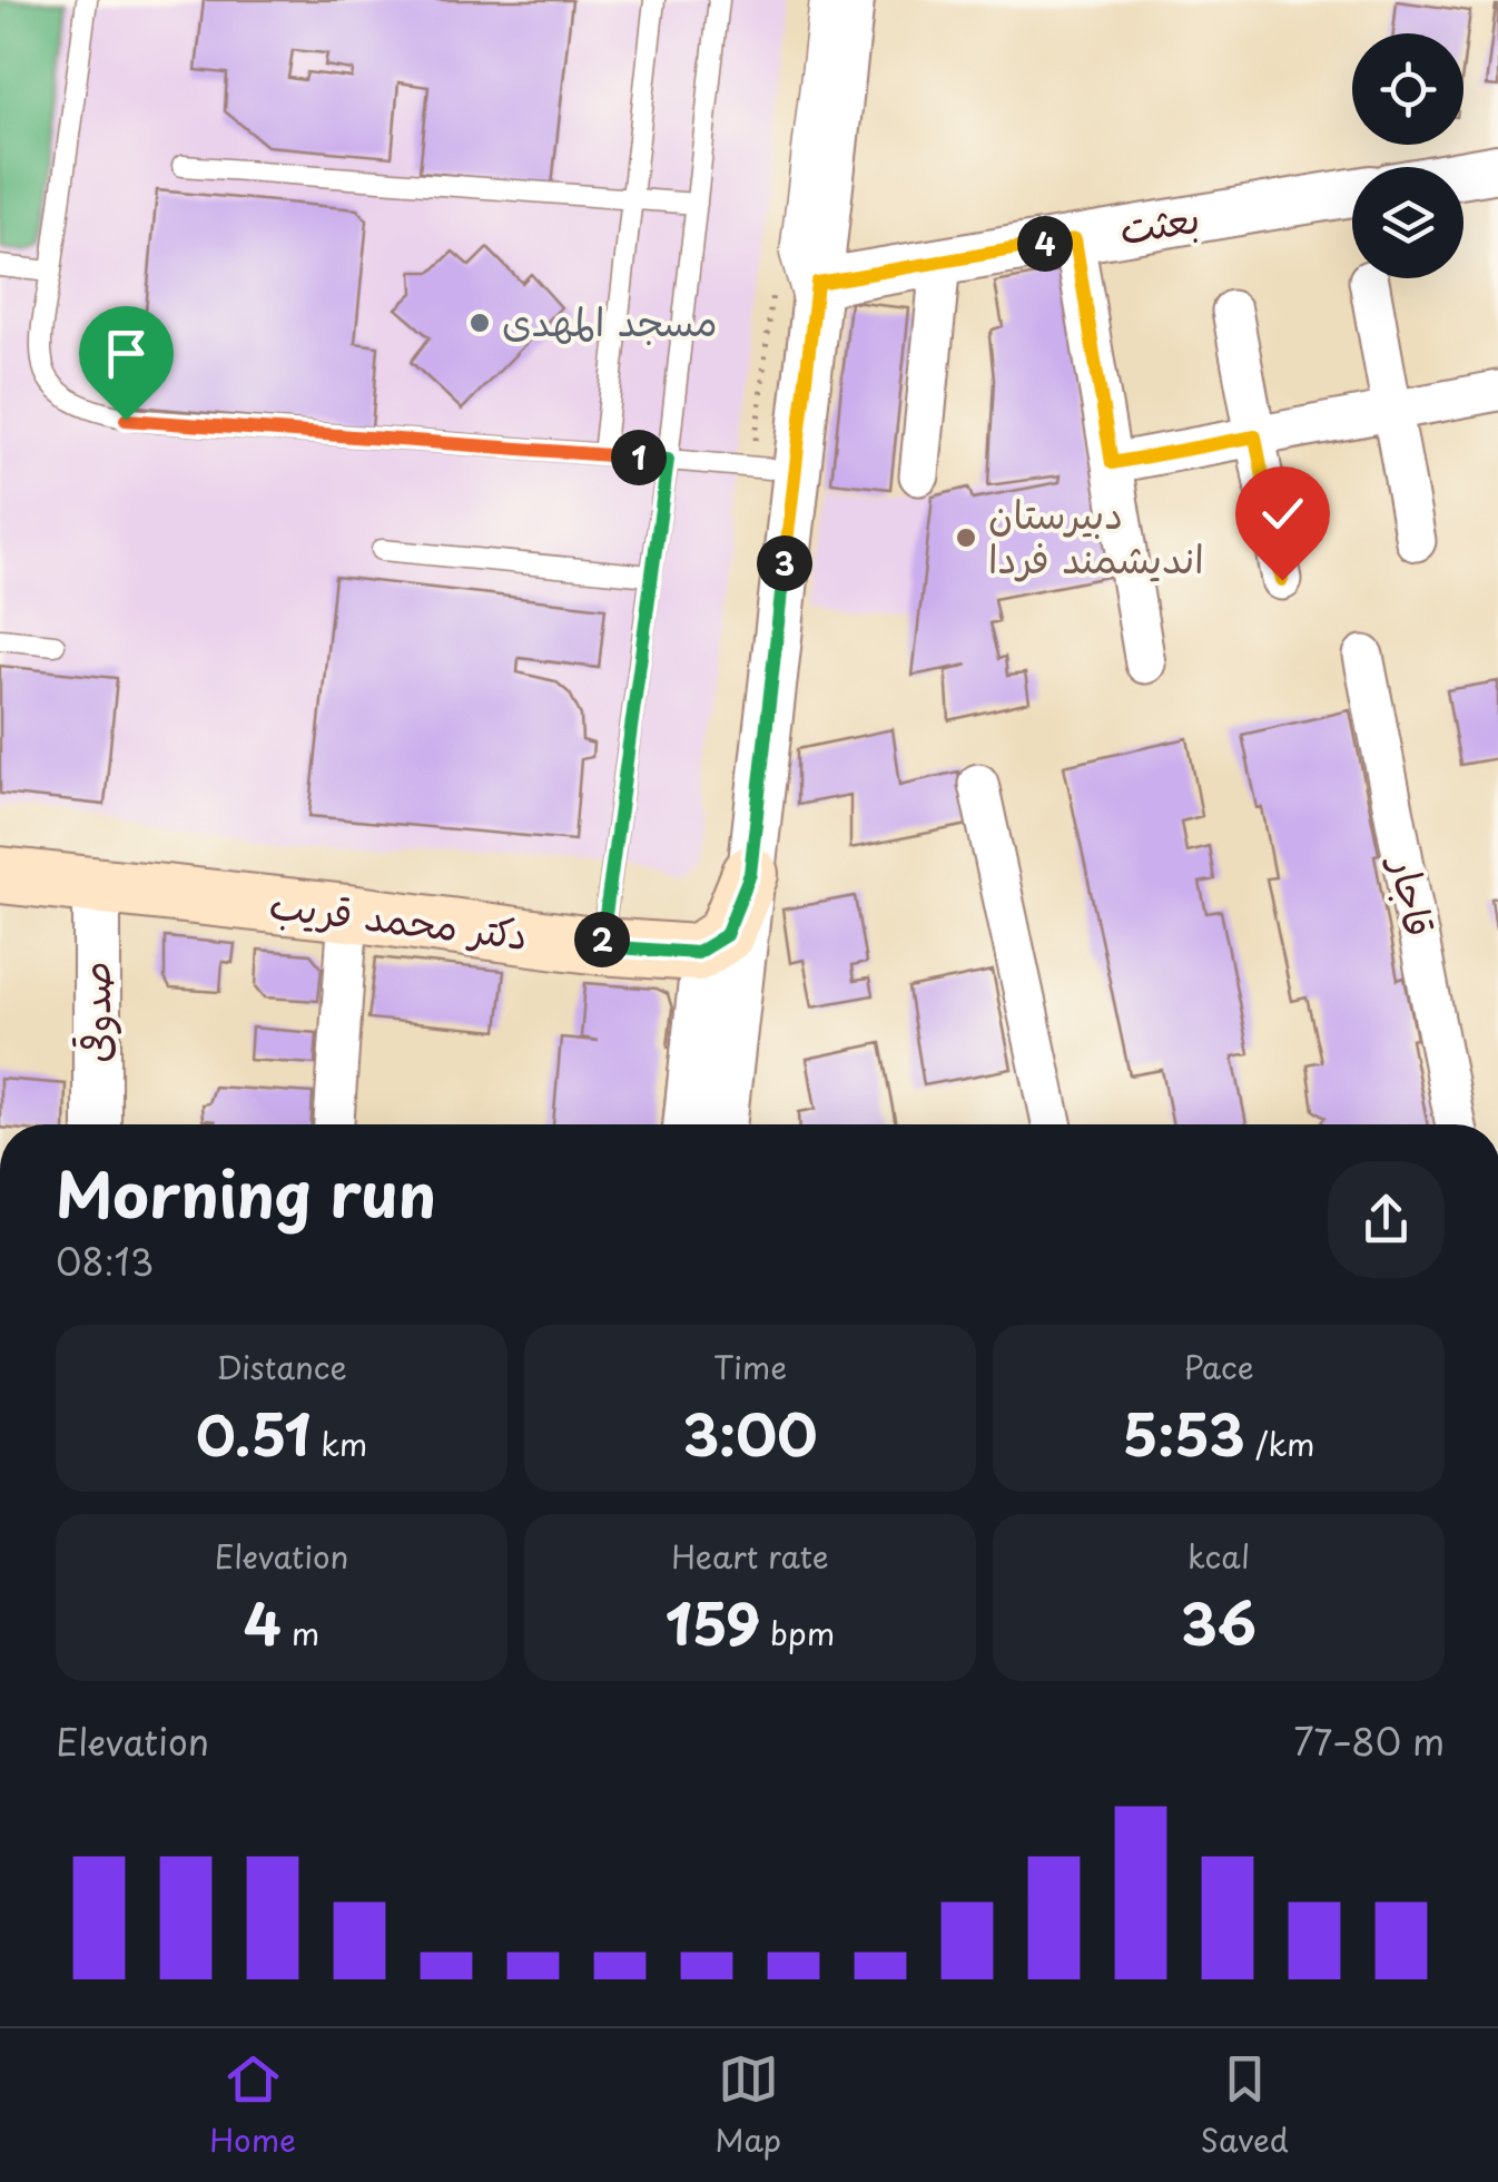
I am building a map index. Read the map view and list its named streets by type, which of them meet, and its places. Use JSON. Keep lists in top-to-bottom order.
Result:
{
  "streets": {
    "main road": ["دکتر محمد قریب"],
    "street": ["بعثت", "قاجار", "صدوقی"]
  },
  "crossings": [
    ["دکتر محمد قریب", "صدوقی"]
  ],
  "places": ["مسجد المهدی", "دبیرستان اندیشمند فردا"],
  "page": {
    "pins": [
      "4",
      "1",
      "3",
      "2"
    ],
    "heading": ["Morning run", "08:13"],
    "stats": [
      ["Distance", "0.51 km"],
      ["Time", "3:00"],
      ["Pace", "5:53 /km"],
      ["Elevation", "4 m"],
      ["Heart rate", "159 bpm"],
      ["kcal", "36"]
    ],
    "chart": ["Elevation", "77–80 m"],
    "tabs": ["Home", "Map", "Saved"]
  }
}
